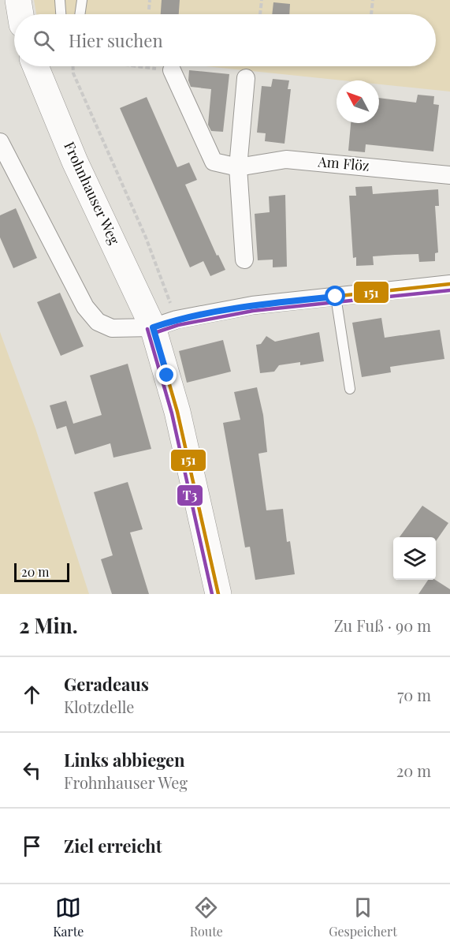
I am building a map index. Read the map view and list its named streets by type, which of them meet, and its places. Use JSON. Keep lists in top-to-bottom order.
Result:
{
  "streets": {
    "main road": ["Frohnhauser Weg"],
    "street": ["Am Flöz"]
  },
  "lines": ["transit line 151", "transit line T3"],
  "scale_bar": "20 m",
  "north": "top left",
  "page": {
    "search": "Hier suchen",
    "scale": "20 m",
    "heading": ["2 Min.", "Zu Fuß · 90 m"],
    "list": [
      ["Geradeaus", "Klotzdelle", "70 m"],
      ["Links abbiegen", "Frohnhauser Weg", "20 m"],
      "Ziel erreicht"
    ],
    "nav": ["Karte", "Route", "Gespeichert"]
  }
}
